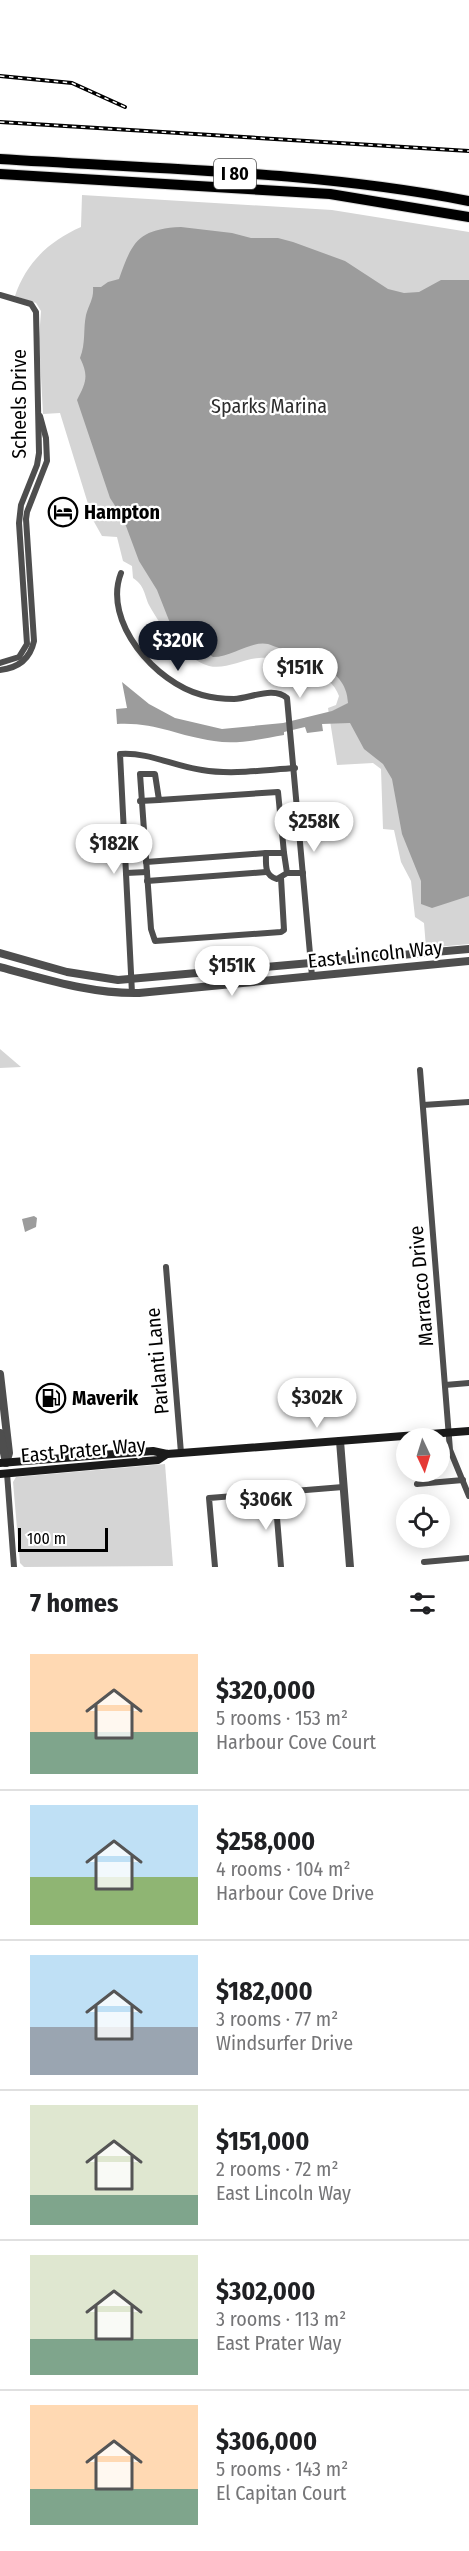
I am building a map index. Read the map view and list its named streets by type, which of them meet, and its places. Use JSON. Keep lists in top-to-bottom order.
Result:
{
  "streets": {
    "highway": ["I 80"],
    "main road": ["East Prater Way"],
    "street": [
      "Scheels Drive",
      "East Lincoln Way",
      "Marracco Drive",
      "Parlanti Lane"
    ]
  },
  "crossings": [
    ["Parlanti Lane", "East Prater Way"]
  ],
  "parks": ["Sparks Marina"],
  "places": {
    "hotel": ["Hampton"],
    "fuel station": ["Maverik"]
  },
  "scale_bar": "100 m",
  "north": "bottom",
  "page": {
    "price": [
      "$320K",
      "$151K",
      "$258K",
      "$182K",
      "$151K",
      "$302K",
      "$306K"
    ],
    "scale": "100 m",
    "heading": "7 homes",
    "list": [
      {
        "name": "$320,000",
        "note": "5 rooms · 153 m² · Harbour Cove Court"
      },
      {
        "name": "$258,000",
        "note": "4 rooms · 104 m² · Harbour Cove Drive"
      },
      {
        "name": "$182,000",
        "note": "3 rooms · 77 m² · Windsurfer Drive"
      },
      {
        "name": "$151,000",
        "note": "2 rooms · 72 m² · East Lincoln Way"
      },
      {
        "name": "$302,000",
        "note": "3 rooms · 113 m² · East Prater Way"
      },
      {
        "name": "$306,000",
        "note": "5 rooms · 143 m² · El Capitan Court"
      }
    ]
  }
}
